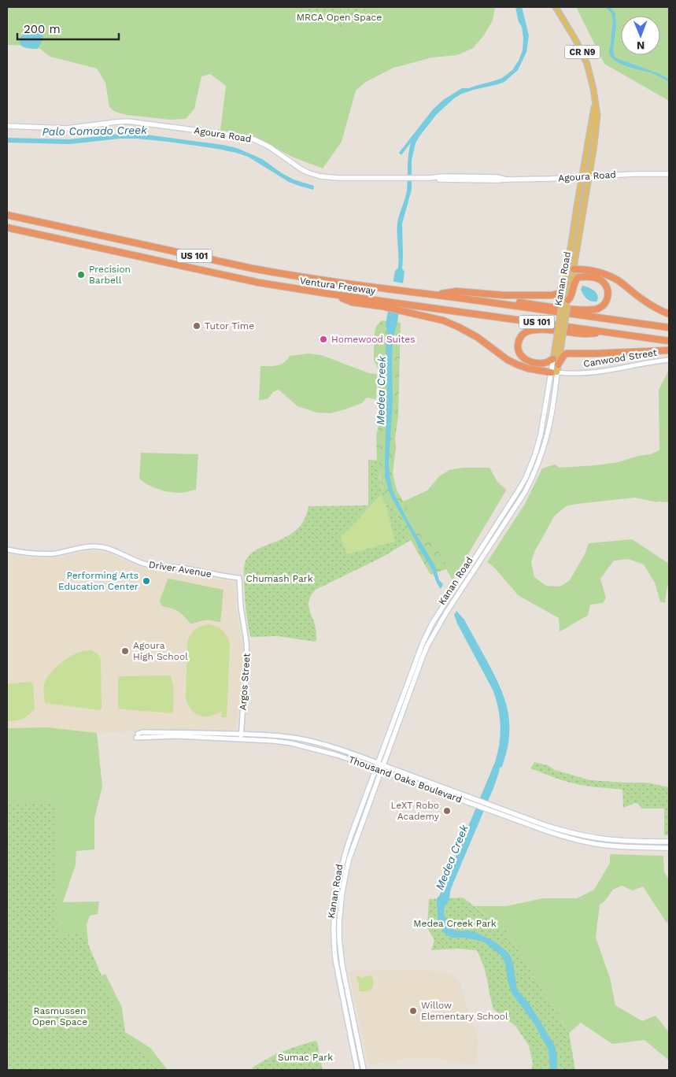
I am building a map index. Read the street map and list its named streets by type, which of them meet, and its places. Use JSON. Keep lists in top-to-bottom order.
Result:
{
  "streets": {
    "highway": ["US 101", "Ventura Freeway"],
    "main road": [
      "CR N9",
      "Agoura Road",
      "Kanan Road",
      "Thousand Oaks Boulevard"
    ],
    "street": ["Canwood Street", "Driver Avenue", "Argos Street"]
  },
  "crossings": [
    ["Agoura Road", "Kanan Road"],
    ["Kanan Road", "Canwood Street"],
    ["Kanan Road", "Thousand Oaks Boulevard"],
    ["Driver Avenue", "Argos Street"],
    ["Argos Street", "Thousand Oaks Boulevard"]
  ],
  "water": ["Palo Comado Creek", "Medea Creek"],
  "parks": [
    "MRCA Open Space",
    "Chumash Park",
    "Medea Creek Park",
    "Rasmussen Open Space",
    "Sumac Park"
  ],
  "places": [
    "Precision Barbell",
    "Tutor Time",
    "Homewood Suites",
    "Performing Arts Education Center",
    "Agoura High School",
    "LeXT Robo Academy",
    "Willow Elementary School"
  ],
  "scale_bar": "200 m",
  "north": "bottom"
}
